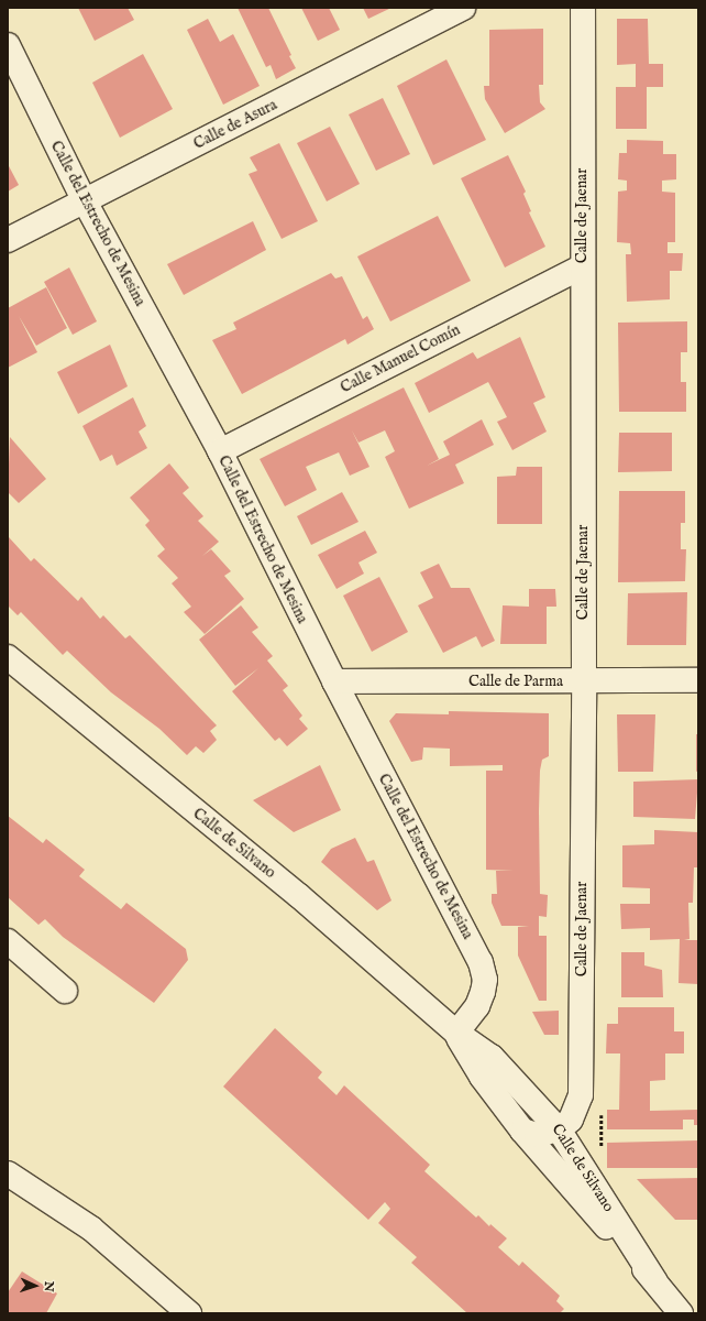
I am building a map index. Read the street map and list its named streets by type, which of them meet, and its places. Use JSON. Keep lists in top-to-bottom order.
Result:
{
  "streets": {
    "street": [
      "Calle de Asura",
      "Calle de Jaenar",
      "Calle del Estrecho de Mesina",
      "Calle Manuel Comín",
      "Calle de Parma",
      "Calle de Silvano"
    ]
  },
  "crossings": [
    ["Calle de Asura", "Calle del Estrecho de Mesina"],
    ["Calle de Jaenar", "Calle Manuel Comín"],
    ["Calle de Jaenar", "Calle de Parma"],
    ["Calle de Jaenar", "Calle de Silvano"],
    ["Calle del Estrecho de Mesina", "Calle Manuel Comín"],
    ["Calle del Estrecho de Mesina", "Calle de Parma"],
    ["Calle del Estrecho de Mesina", "Calle de Silvano"]
  ],
  "north": "right"
}
